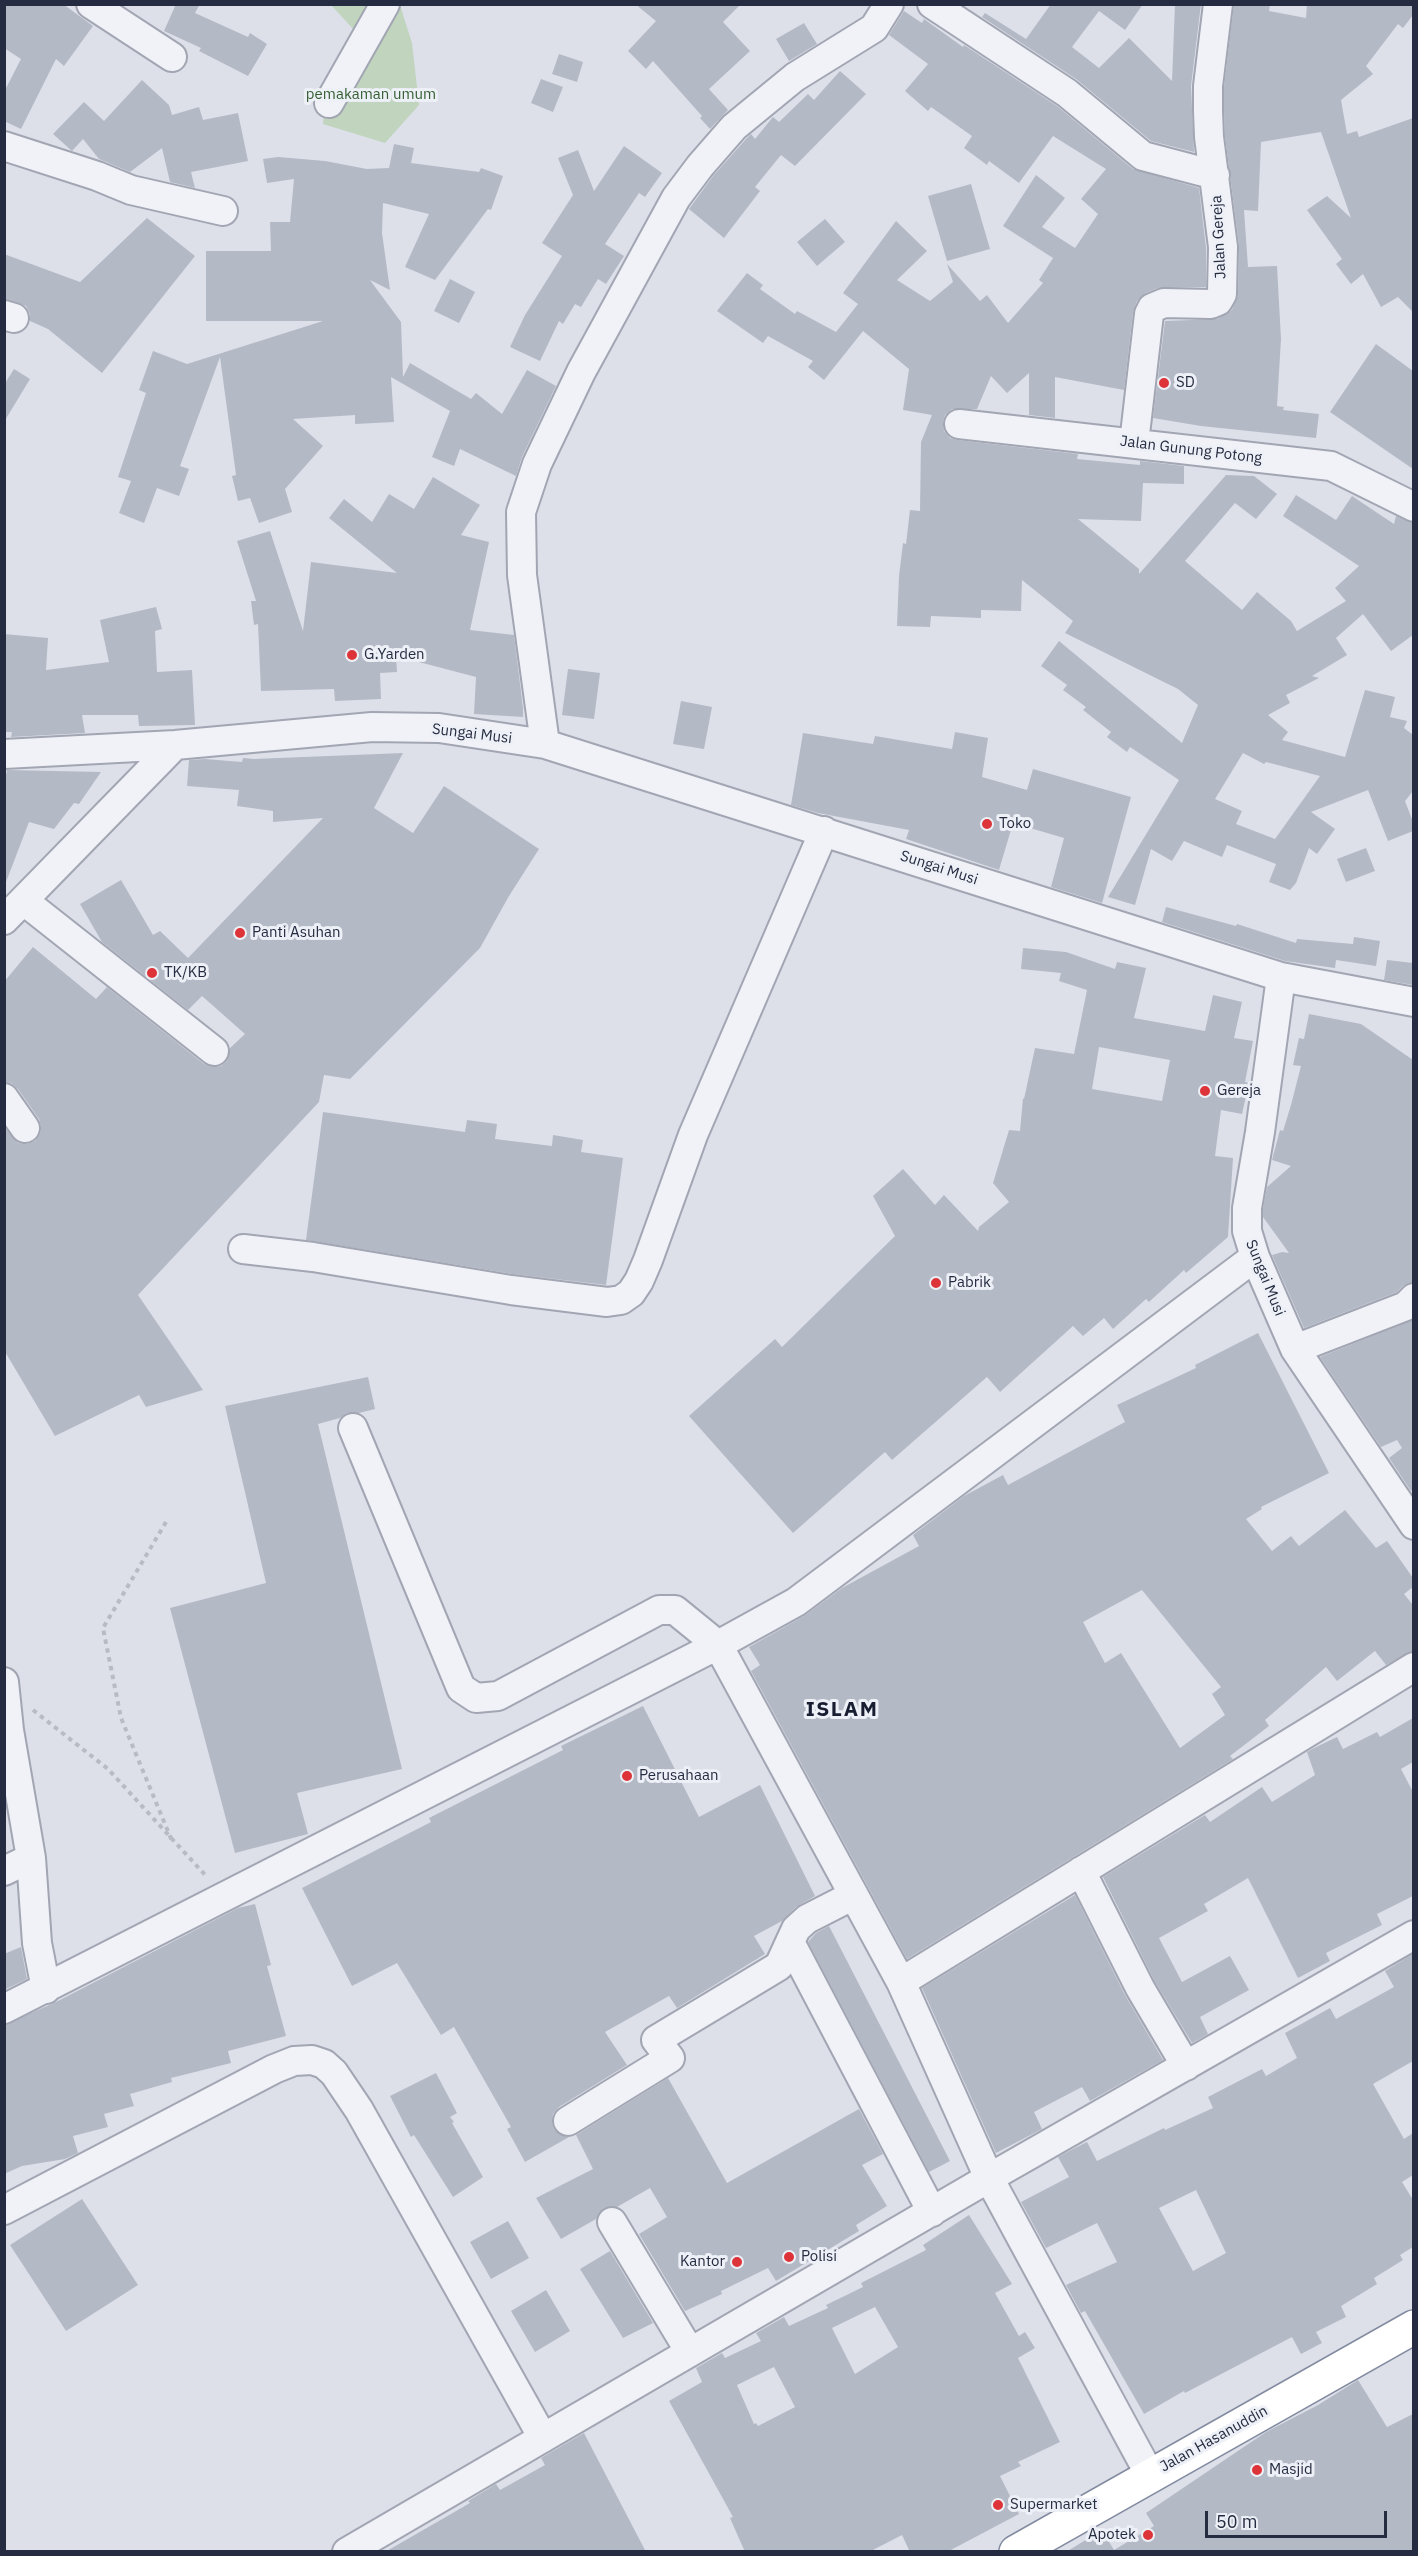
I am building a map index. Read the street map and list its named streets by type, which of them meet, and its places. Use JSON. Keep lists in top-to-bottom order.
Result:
{
  "streets": {
    "highway": ["Jalan Hasanuddin"],
    "street": ["Jalan Gereja", "Jalan Gunung Potong", "Sungai Musi"]
  },
  "crossings": [
    ["Jalan Gereja", "Jalan Gunung Potong"]
  ],
  "districts": ["ISLAM"],
  "parks": ["pemakaman umum"],
  "places": [
    "SD",
    "G.Yarden",
    "Toko",
    "Panti Asuhan",
    "TK/KB",
    "Gereja",
    "Pabrik",
    "Perusahaan",
    "Polisi",
    "Kantor",
    "Masjid",
    "Supermarket",
    "Apotek"
  ],
  "scale_bar": "50 m"
}
